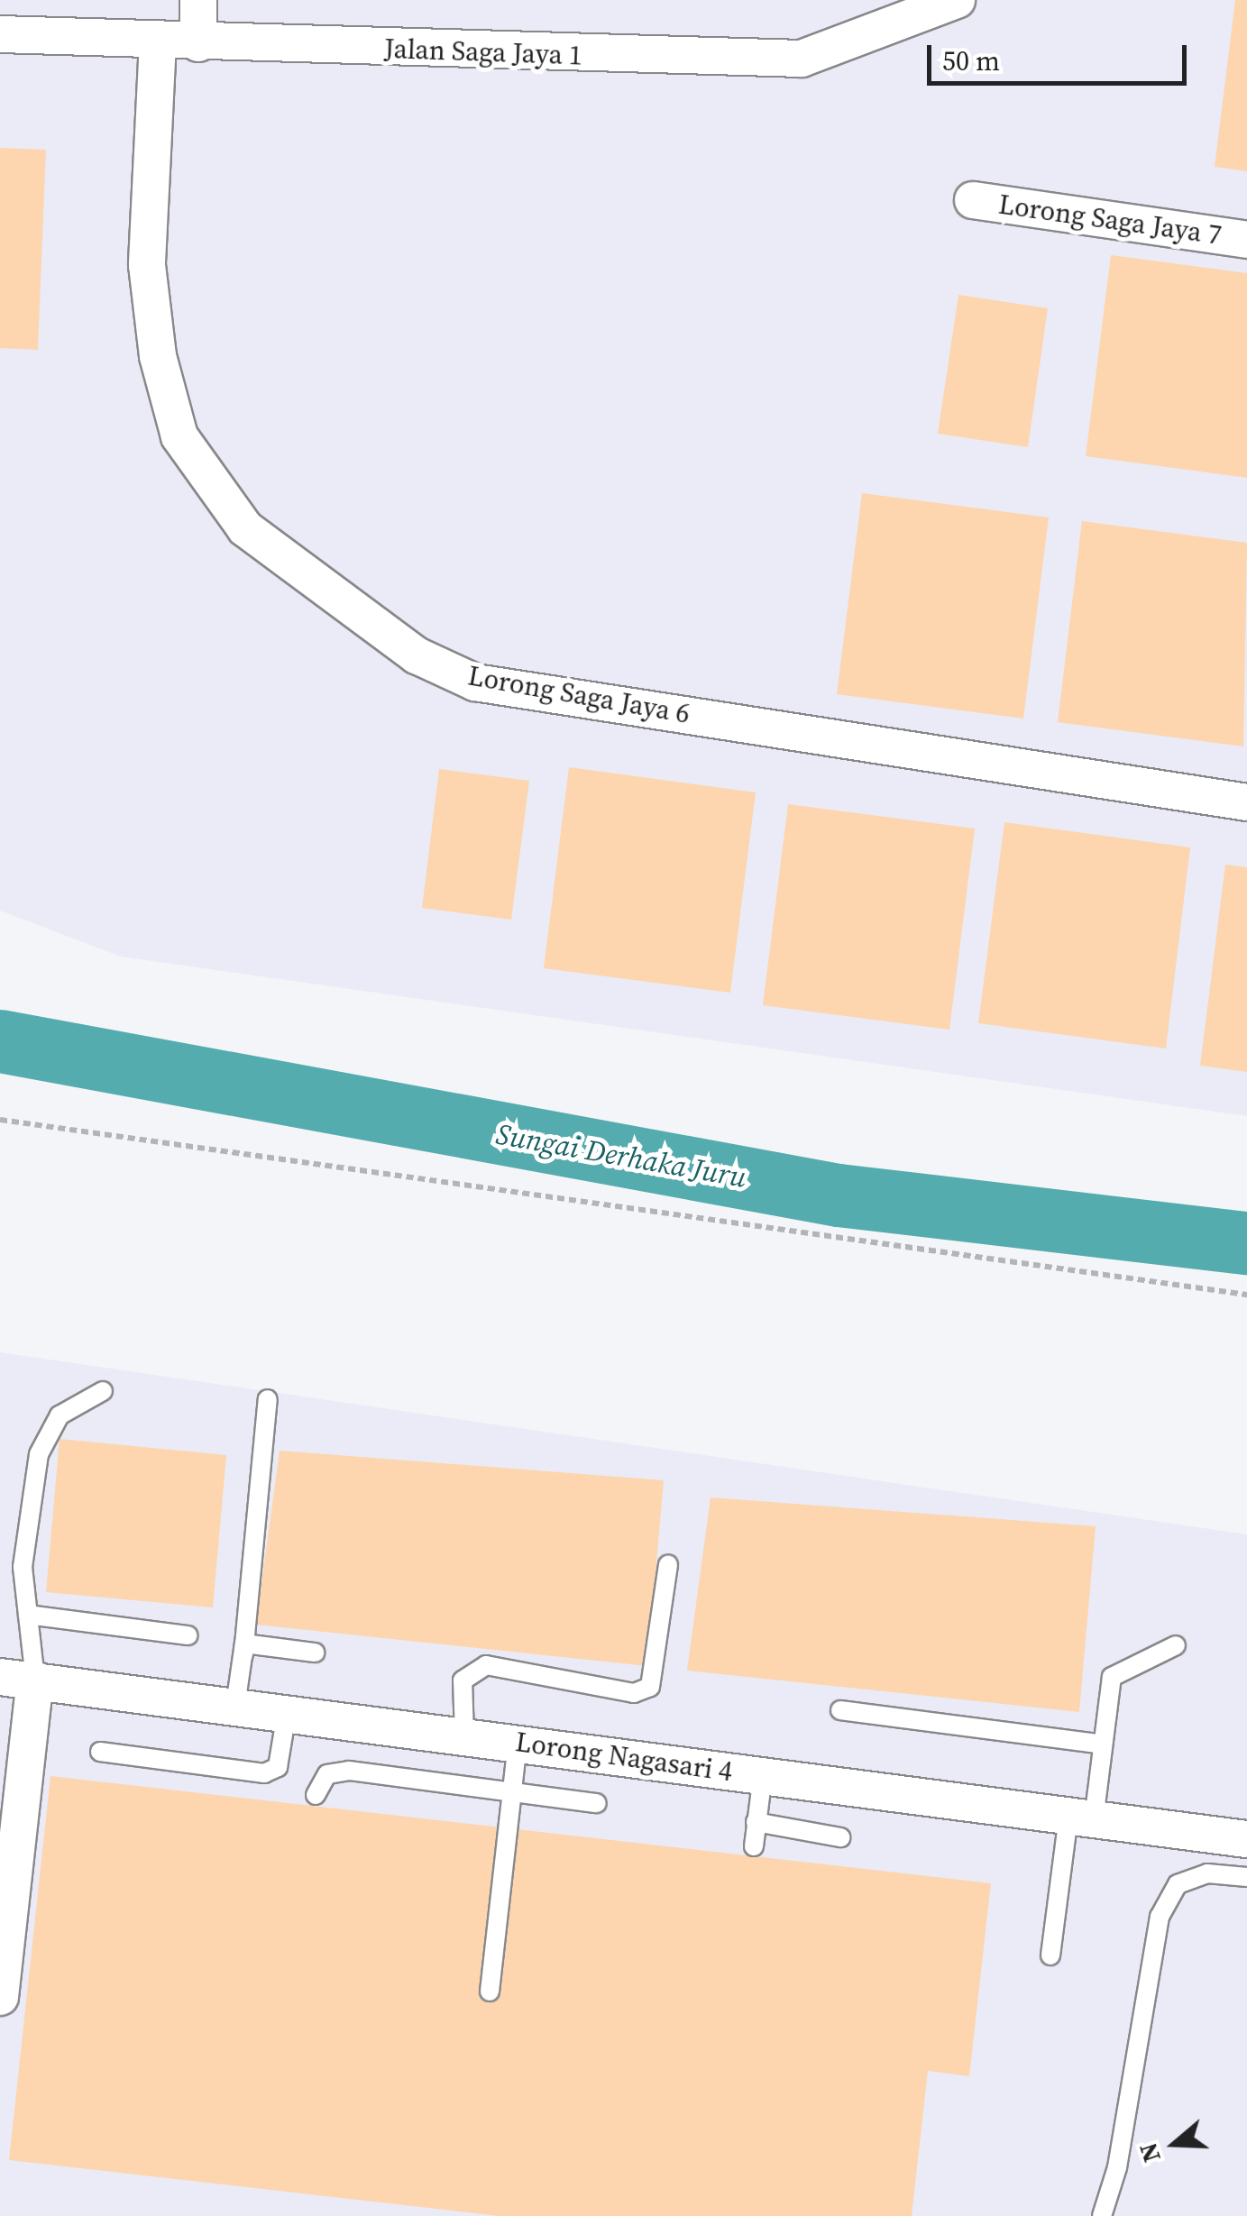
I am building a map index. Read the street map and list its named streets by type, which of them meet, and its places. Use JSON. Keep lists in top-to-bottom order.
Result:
{
  "streets": {
    "street": [
      "Jalan Saga Jaya 1",
      "Lorong Saga Jaya 7",
      "Lorong Saga Jaya 6",
      "Lorong Nagasari 4"
    ]
  },
  "crossings": [
    ["Jalan Saga Jaya 1", "Lorong Saga Jaya 6"]
  ],
  "water": ["Sungai Derhaka Juru"],
  "scale_bar": "50 m",
  "north": "left"
}
